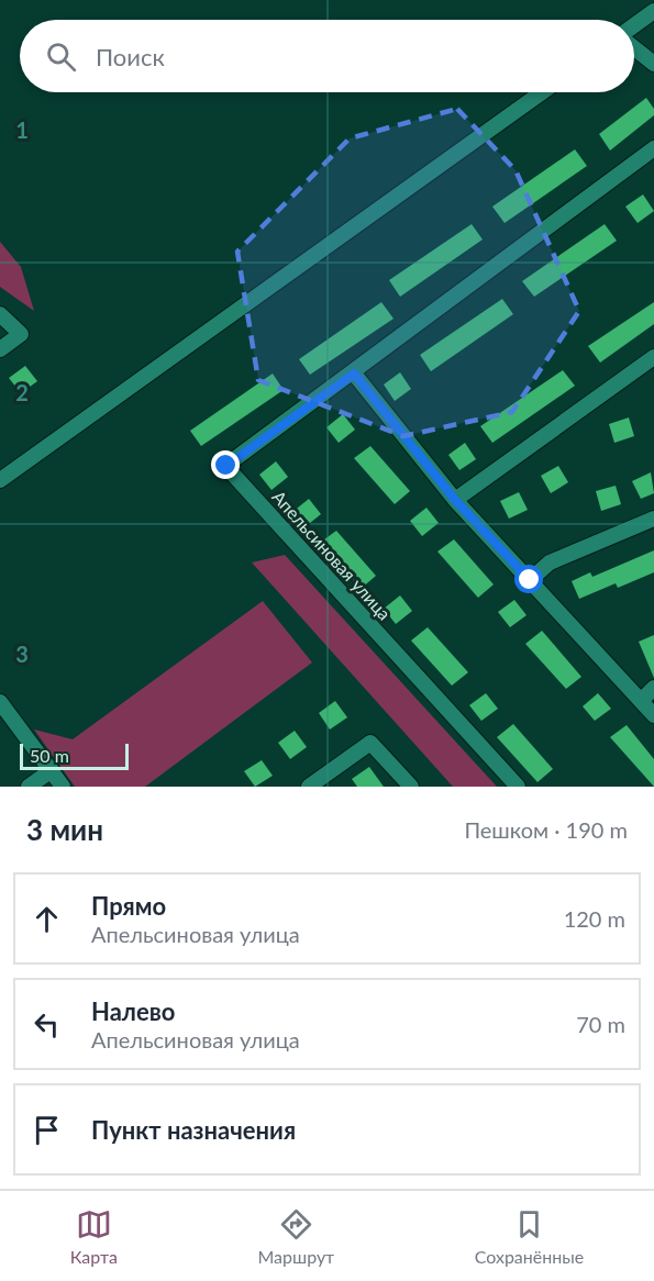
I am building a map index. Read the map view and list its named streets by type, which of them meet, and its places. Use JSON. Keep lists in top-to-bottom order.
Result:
{
  "streets": {
    "street": ["Апельсиновая улица"]
  },
  "scale_bar": "50 m",
  "page": {
    "search": "Поиск",
    "scale": "50 m",
    "heading": ["3 мин", "Пешком · 190 m"],
    "list": [
      ["Прямо", "Апельсиновая улица", "120 m"],
      ["Налево", "Апельсиновая улица", "70 m"],
      "Пункт назначения"
    ],
    "nav": ["Карта", "Маршрут", "Сохранённые"]
  },
  "grid": {
    "rows": ["1", "2", "3"]
  }
}
